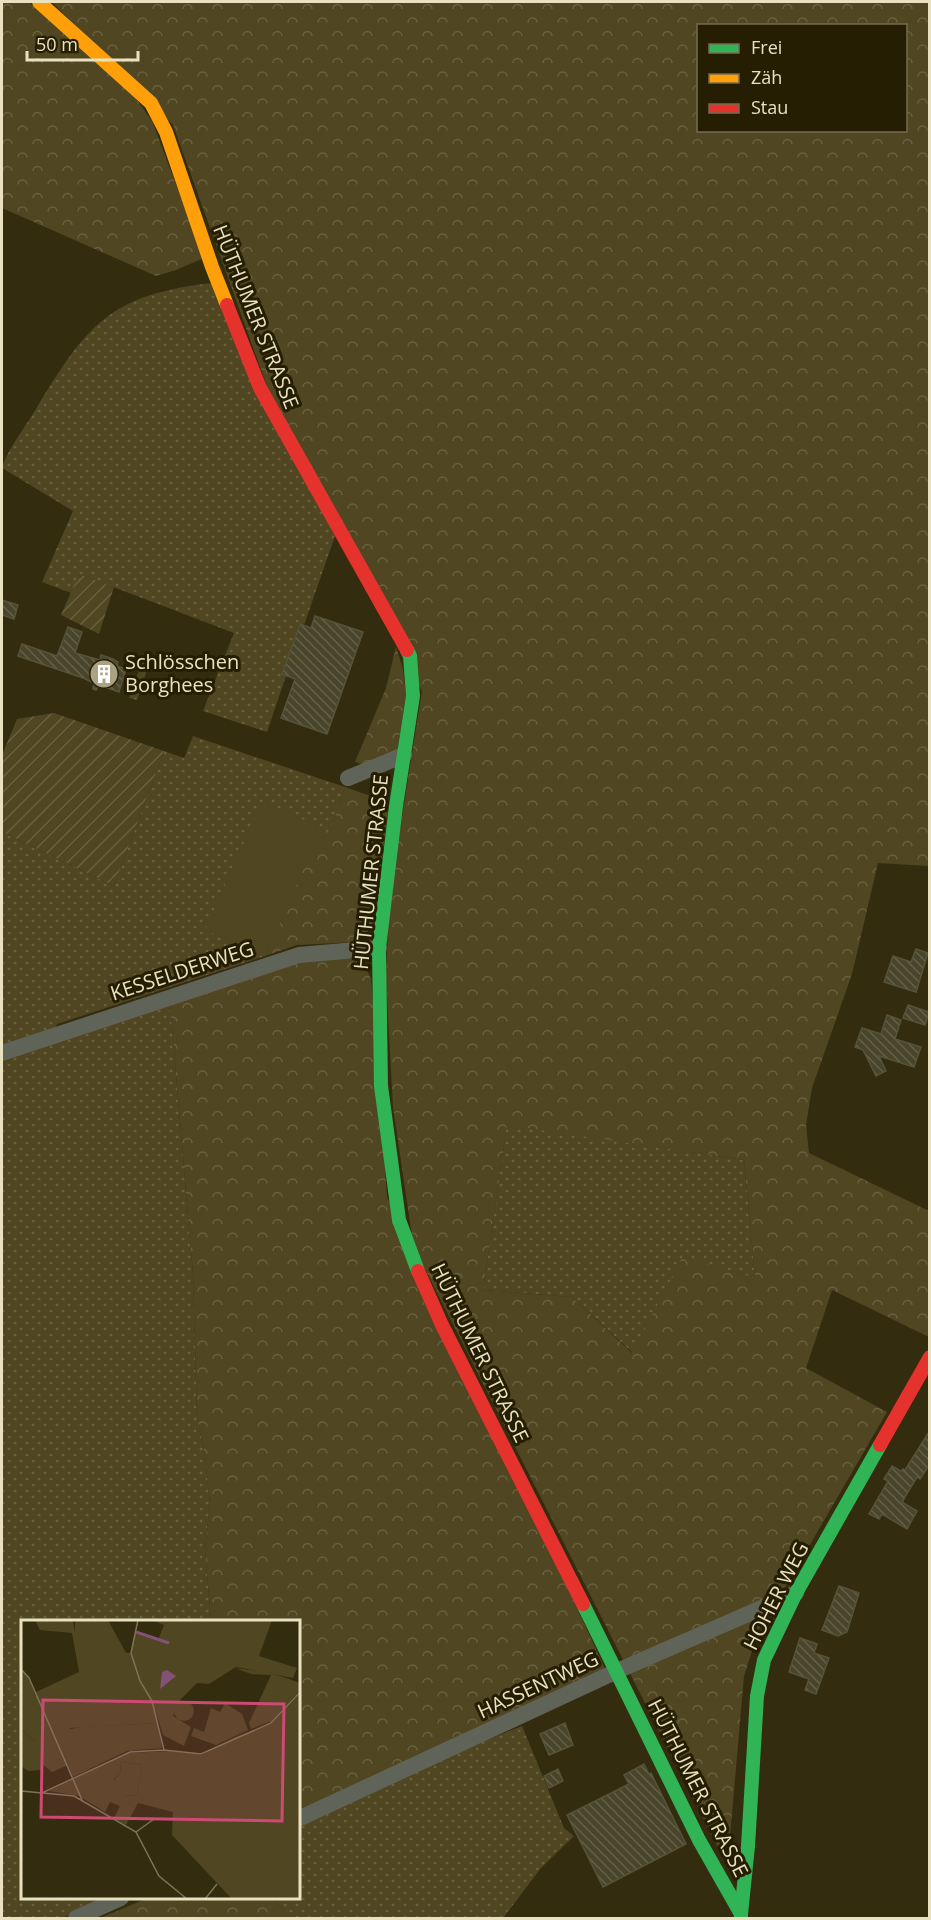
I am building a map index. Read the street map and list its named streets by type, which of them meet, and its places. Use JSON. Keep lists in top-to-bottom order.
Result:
{
  "streets": {
    "street": [
      "HÜTHUMER STRASSE",
      "KESSELDERWEG",
      "HOHER WEG",
      "HASSENTWEG"
    ]
  },
  "crossings": [
    ["HÜTHUMER STRASSE", "KESSELDERWEG"],
    ["HÜTHUMER STRASSE", "HOHER WEG"],
    ["HÜTHUMER STRASSE", "HASSENTWEG"],
    ["HOHER WEG", "HASSENTWEG"]
  ],
  "places": {
    "building": ["Schlösschen Borghees"]
  },
  "legend": ["Frei", "Zäh", "Stau"],
  "scale_bar": "50 m"
}
